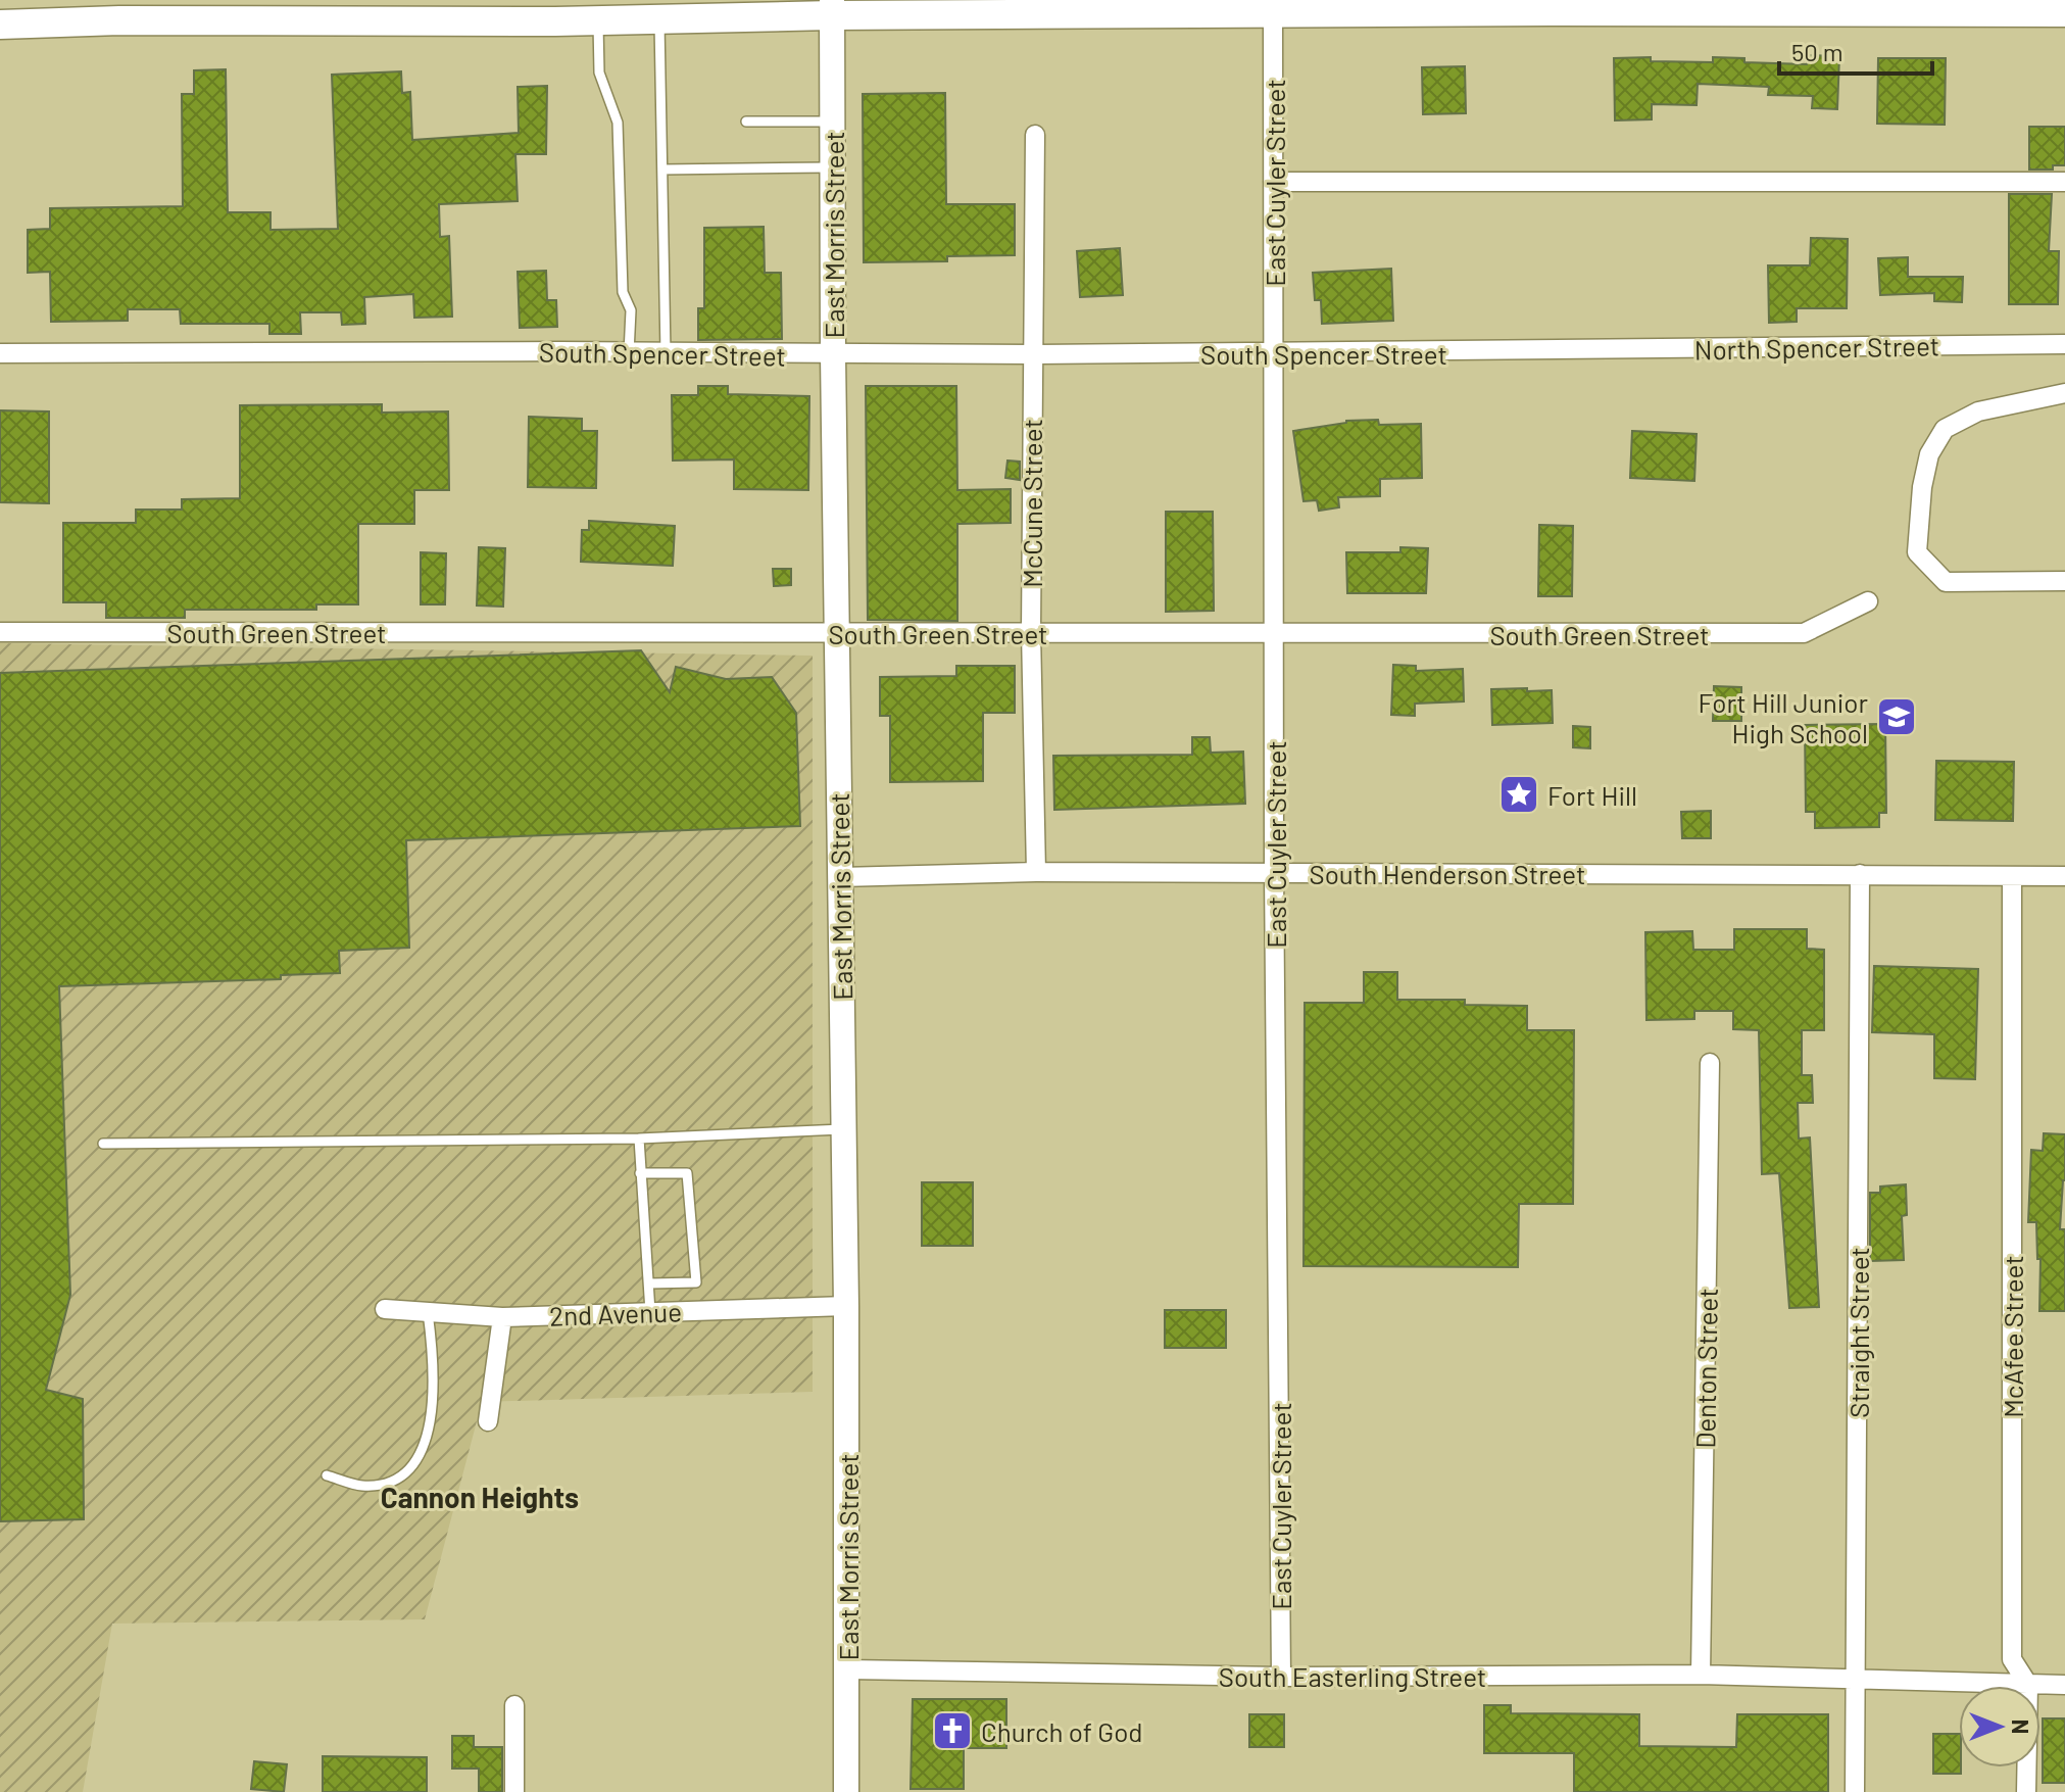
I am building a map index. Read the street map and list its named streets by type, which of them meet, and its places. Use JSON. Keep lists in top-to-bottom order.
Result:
{
  "streets": {
    "main road": ["East Morris Street"],
    "street": [
      "East Cuyler Street",
      "North Spencer Street",
      "South Spencer Street",
      "McCune Street",
      "South Green Street",
      "South Henderson Street",
      "2nd Avenue",
      "Straight Street",
      "McAfee Street",
      "Denton Street",
      "South Easterling Street"
    ]
  },
  "crossings": [
    ["East Cuyler Street", "South Spencer Street"],
    ["East Cuyler Street", "South Green Street"],
    ["East Cuyler Street", "South Henderson Street"],
    ["East Cuyler Street", "South Easterling Street"],
    ["East Morris Street", "South Spencer Street"],
    ["East Morris Street", "South Green Street"],
    ["East Morris Street", "South Henderson Street"],
    ["East Morris Street", "2nd Avenue"],
    ["East Morris Street", "South Easterling Street"],
    ["North Spencer Street", "South Spencer Street"],
    ["South Spencer Street", "McCune Street"],
    ["McCune Street", "South Green Street"],
    ["McCune Street", "South Henderson Street"],
    ["South Henderson Street", "Straight Street"],
    ["South Henderson Street", "McAfee Street"],
    ["Straight Street", "South Easterling Street"],
    ["McAfee Street", "South Easterling Street"],
    ["Denton Street", "South Easterling Street"]
  ],
  "districts": ["Cannon Heights"],
  "places": {
    "school or university": ["Fort Hill Junior High School"],
    "place": ["Fort Hill"],
    "church": ["Church of God"]
  },
  "scale_bar": "50 m",
  "north": "right"
}
